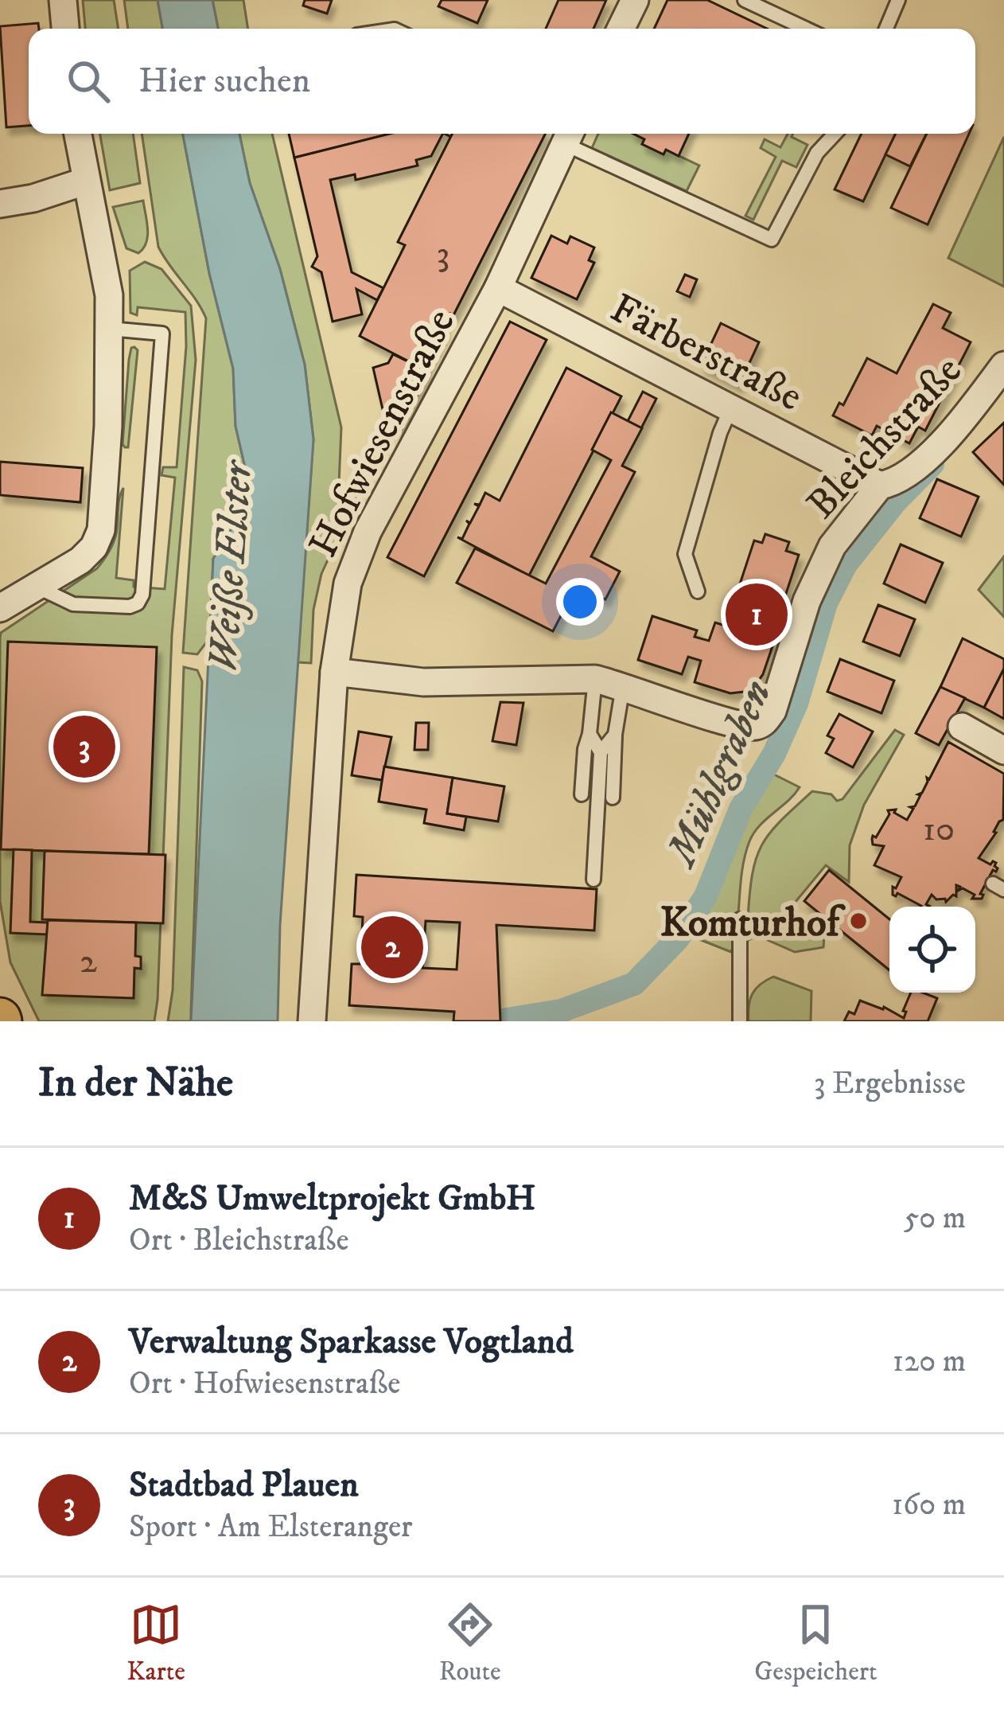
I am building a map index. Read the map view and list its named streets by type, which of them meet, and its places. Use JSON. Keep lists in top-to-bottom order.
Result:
{
  "streets": {
    "street": ["Färberstraße", "Hofwiesenstraße", "Bleichstraße"]
  },
  "crossings": [
    ["Färberstraße", "Hofwiesenstraße"],
    ["Färberstraße", "Bleichstraße"]
  ],
  "water": ["Weiße Elster", "Mühlgraben"],
  "places": ["Komturhof"],
  "house_numbers": ["3", "10", "2"],
  "page": {
    "search": "Hier suchen",
    "pins": ["1", "3", "2"],
    "heading": ["In der Nähe", "3 Ergebnisse"],
    "list": [
      {
        "mark": "1",
        "name": "M&S Umweltprojekt GmbH",
        "note": "Ort · Bleichstraße",
        "value": "50 m"
      },
      {
        "mark": "2",
        "name": "Verwaltung Sparkasse Vogtland",
        "note": "Ort · Hofwiesenstraße",
        "value": "120 m"
      },
      {
        "mark": "3",
        "name": "Stadtbad Plauen",
        "note": "Sport · Am Elsteranger",
        "value": "160 m"
      }
    ],
    "nav": ["Karte", "Route", "Gespeichert"]
  }
}
